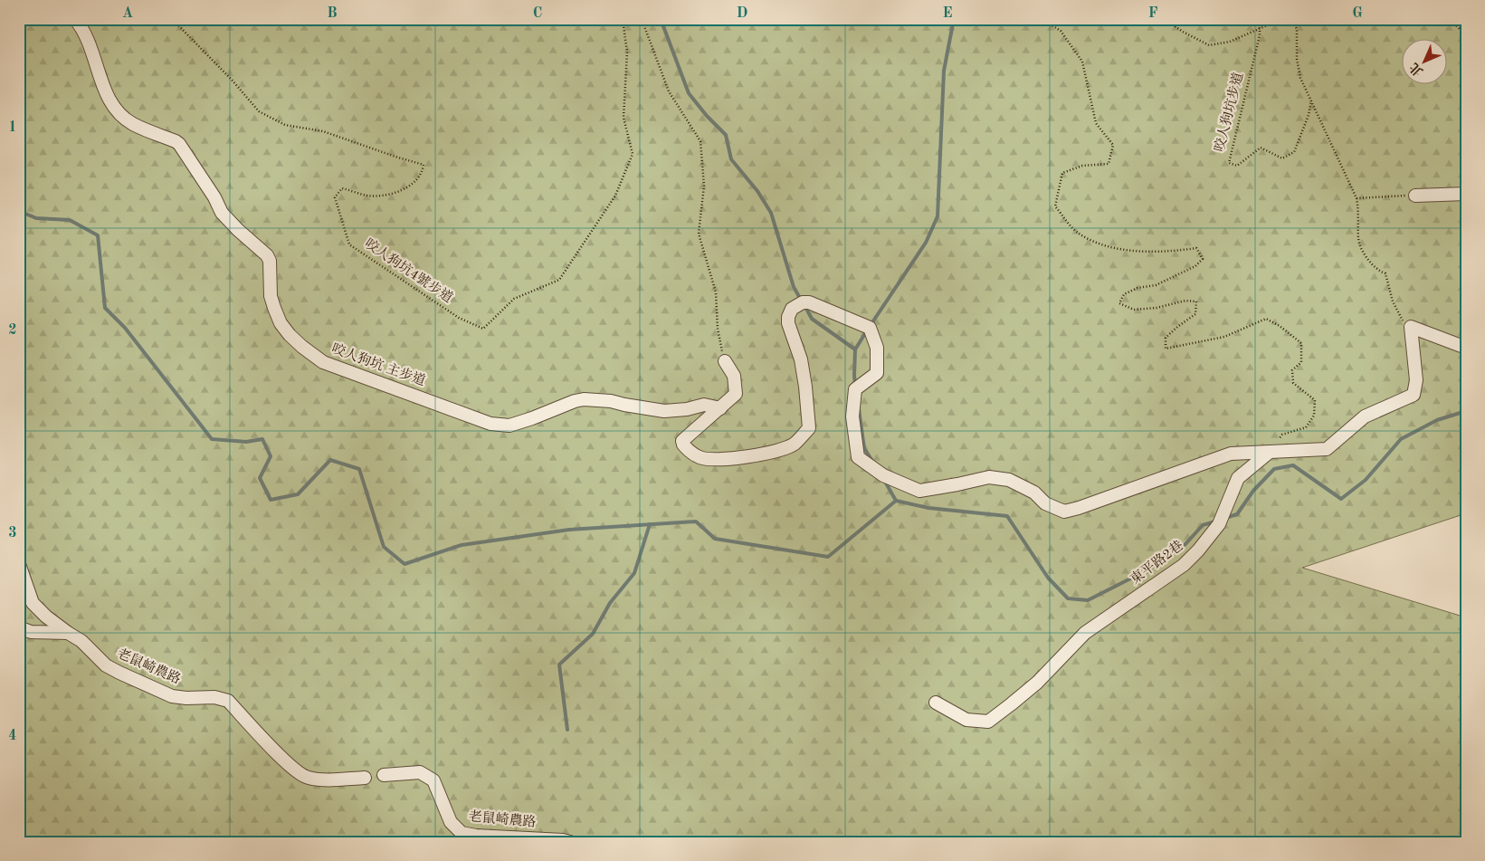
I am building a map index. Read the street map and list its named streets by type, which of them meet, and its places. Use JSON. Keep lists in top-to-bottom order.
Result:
{
  "streets": {
    "street": ["咬人狗坑 主步道", "東平路2巷", "老鼠崎農路"],
    "path": ["咬人狗坑步道", "咬人狗坑4號步道"]
  },
  "north": "bottom left",
  "grid": {
    "columns": [
      "A",
      "B",
      "C",
      "D",
      "E",
      "F",
      "G"
    ],
    "rows": [
      "1",
      "2",
      "3",
      "4"
    ]
  }
}
